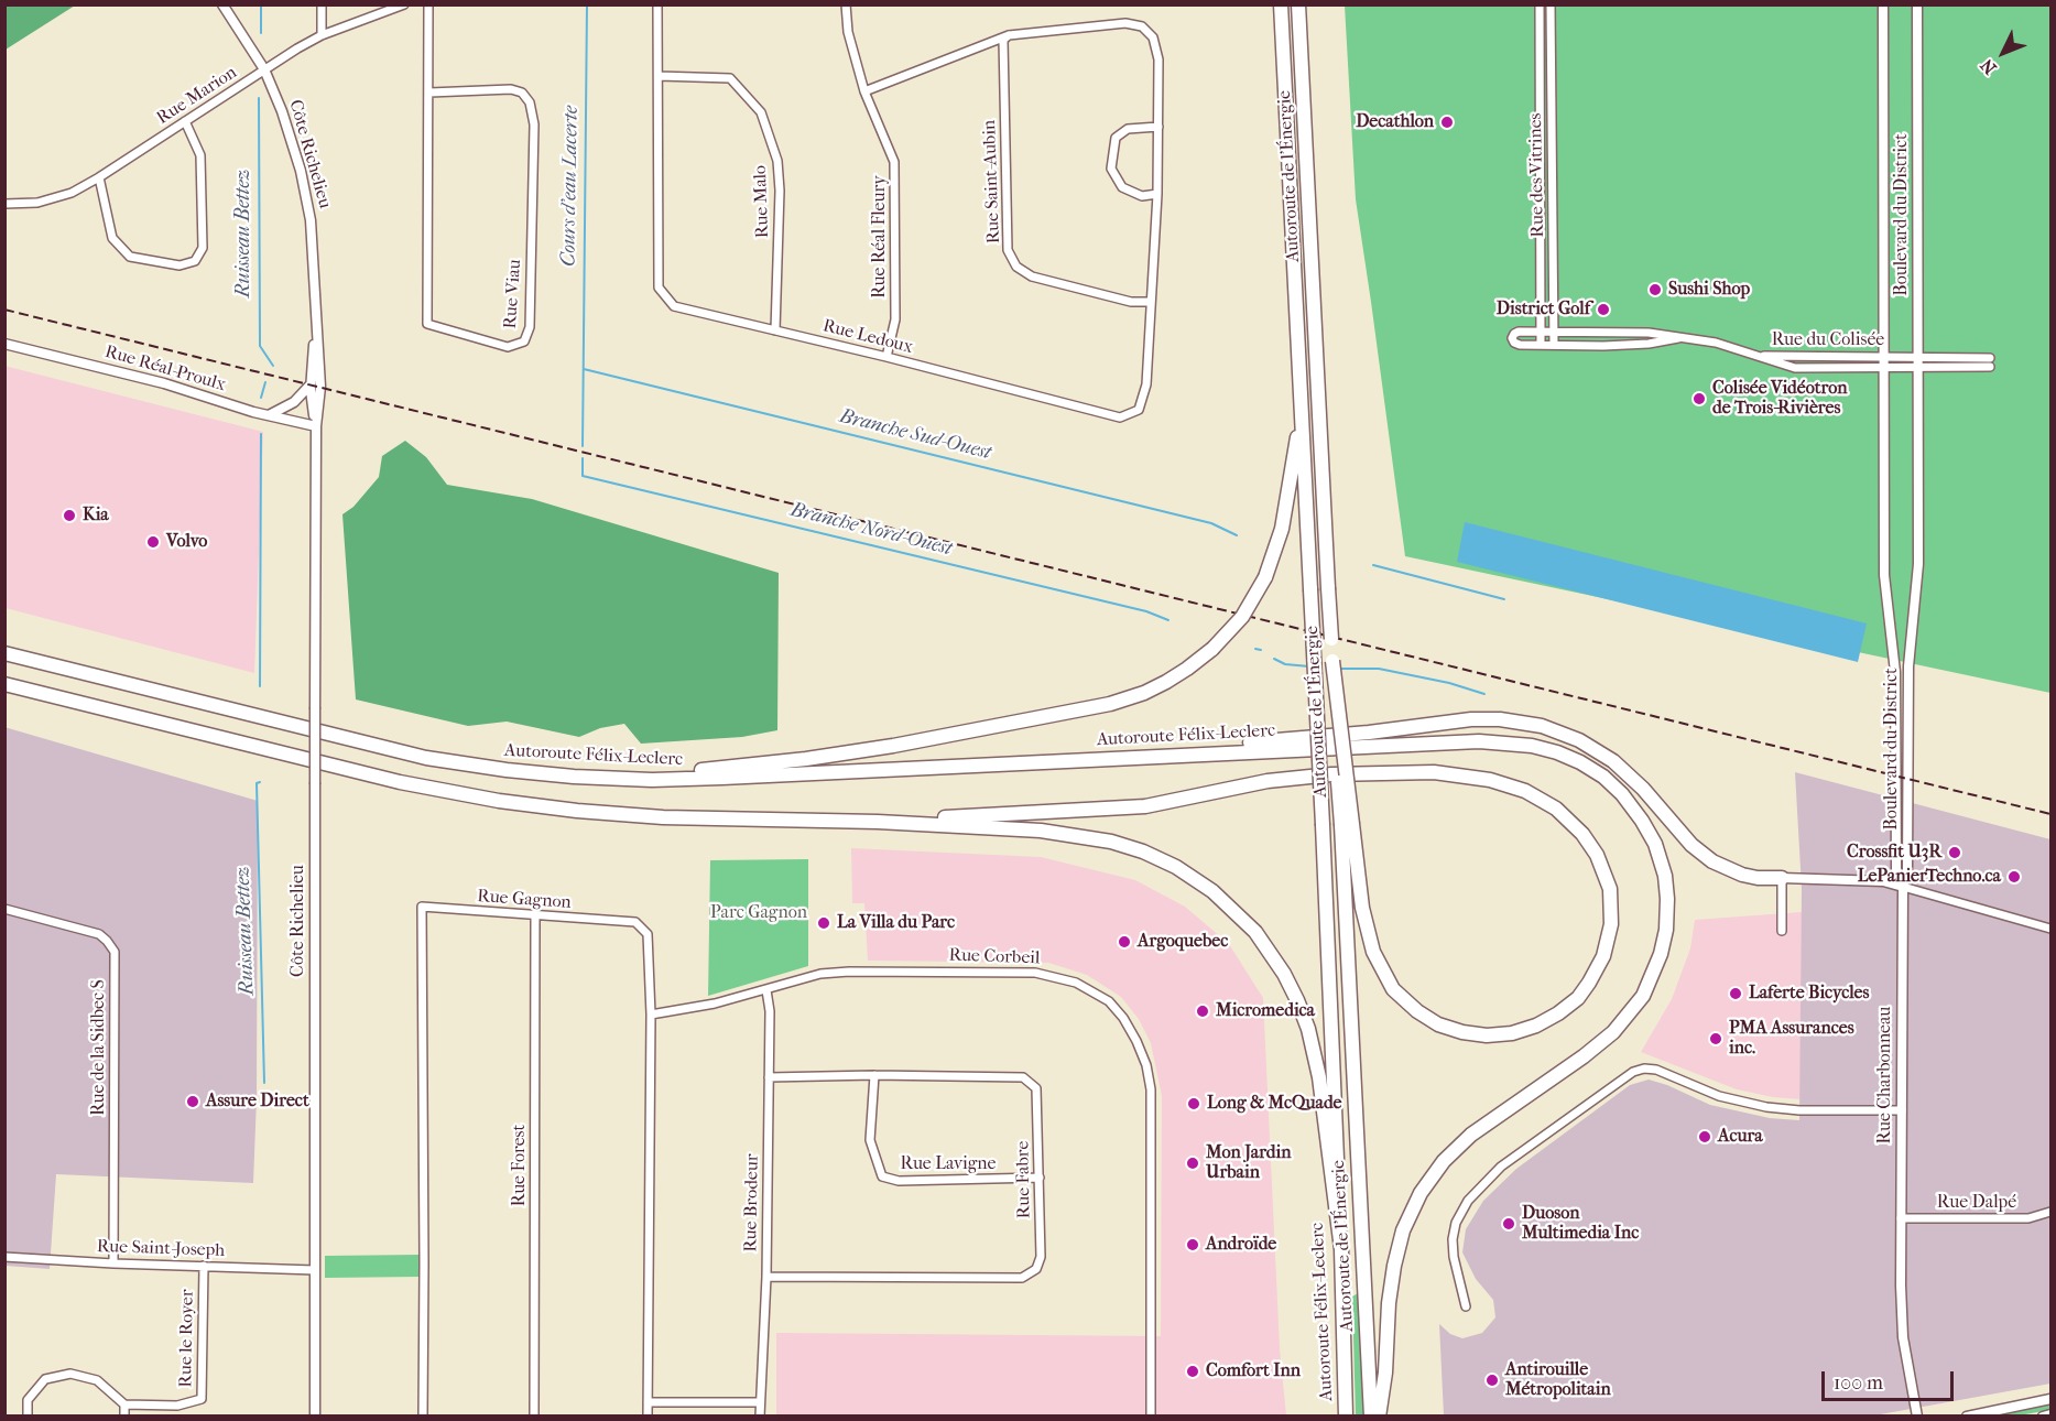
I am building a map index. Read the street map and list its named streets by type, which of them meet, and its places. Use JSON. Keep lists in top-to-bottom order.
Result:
{
  "streets": {
    "highway": ["Autoroute de l'Énergie", "Autoroute Félix-Leclerc"],
    "street": [
      "Rue Marion",
      "Côte Richelieu",
      "Rue des Vitrines",
      "Rue Saint-Aubin",
      "Rue Malo",
      "Boulevard du District",
      "Rue Réal Fleury",
      "Rue Viau",
      "Rue Ledoux",
      "Rue du Colisée",
      "Rue Réal-Proulx",
      "Rue Gagnon",
      "Rue Corbeil",
      "Rue de la Sidbec S",
      "Rue Charbonneau",
      "Rue Lavigne",
      "Rue Forest",
      "Rue Fabre",
      "Rue Brodeur",
      "Rue Dalpé",
      "Rue Saint-Joseph",
      "Rue le Royer"
    ]
  },
  "crossings": [
    ["Rue Marion", "Côte Richelieu"],
    ["Côte Richelieu", "Rue Réal-Proulx"],
    ["Côte Richelieu", "Rue Saint-Joseph"],
    ["Rue des Vitrines", "Rue du Colisée"],
    ["Autoroute de l'Énergie", "Autoroute Félix-Leclerc"],
    ["Rue Saint-Aubin", "Rue Ledoux"],
    ["Rue Malo", "Rue Ledoux"],
    ["Boulevard du District", "Rue du Colisée"],
    ["Boulevard du District", "Rue Charbonneau"],
    ["Rue Réal Fleury", "Rue Ledoux"],
    ["Rue Gagnon", "Rue Corbeil"],
    ["Rue Gagnon", "Rue Forest"],
    ["Rue Corbeil", "Rue Brodeur"],
    ["Rue de la Sidbec S", "Rue Saint-Joseph"],
    ["Rue Charbonneau", "Rue Dalpé"],
    ["Rue Lavigne", "Rue Fabre"],
    ["Rue Fabre", "Rue Brodeur"],
    ["Rue Saint-Joseph", "Rue le Royer"]
  ],
  "water": [
    "Cours d'eau Lacerte",
    "Ruisseau Bettez",
    "Branche Sud-Ouest",
    "Branche Nord-Ouest"
  ],
  "parks": ["Parc Gagnon"],
  "places": [
    "Decathlon",
    "Sushi Shop",
    "District Golf",
    "Colisée Vidéotron de Trois-Rivières",
    "Kia",
    "Volvo",
    "Crossfit U3R",
    "LePanierTechno.ca",
    "La Villa du Parc",
    "Argoquebec",
    "Laferte Bicycles",
    "Micromedica",
    "PMA Assurances inc.",
    "Assure Direct",
    "Long & McQuade",
    "Acura",
    "Mon Jardin Urbain",
    "Duoson Multimedia Inc",
    "Androïde",
    "Comfort Inn",
    "Antirouille Métropolitain"
  ],
  "scale_bar": "100 m",
  "north": "bottom left"
}
